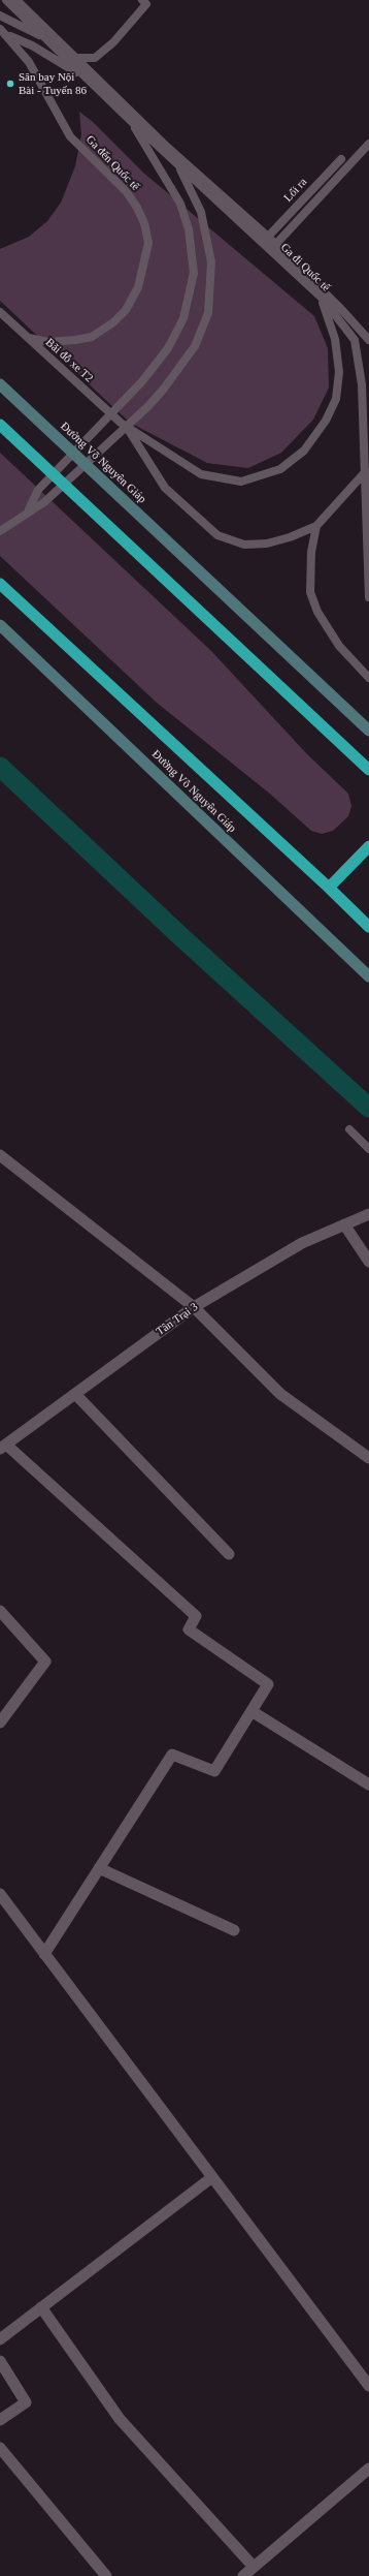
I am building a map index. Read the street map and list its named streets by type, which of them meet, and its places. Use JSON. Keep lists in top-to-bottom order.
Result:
{
  "streets": {
    "highway": ["Đường Võ Nguyên Giáp"],
    "street": ["Tân Trại 3"],
    "lane": [
      "Ga đến Quốc tế",
      "Lối ra",
      "Ga đi Quốc tế",
      "Bãi đỗ xe T2"
    ]
  },
  "crossings": [
    ["Ga đến Quốc tế", "Bãi đỗ xe T2"]
  ],
  "places": ["Sân bay Nội Bài - Tuyến 86"]
}
